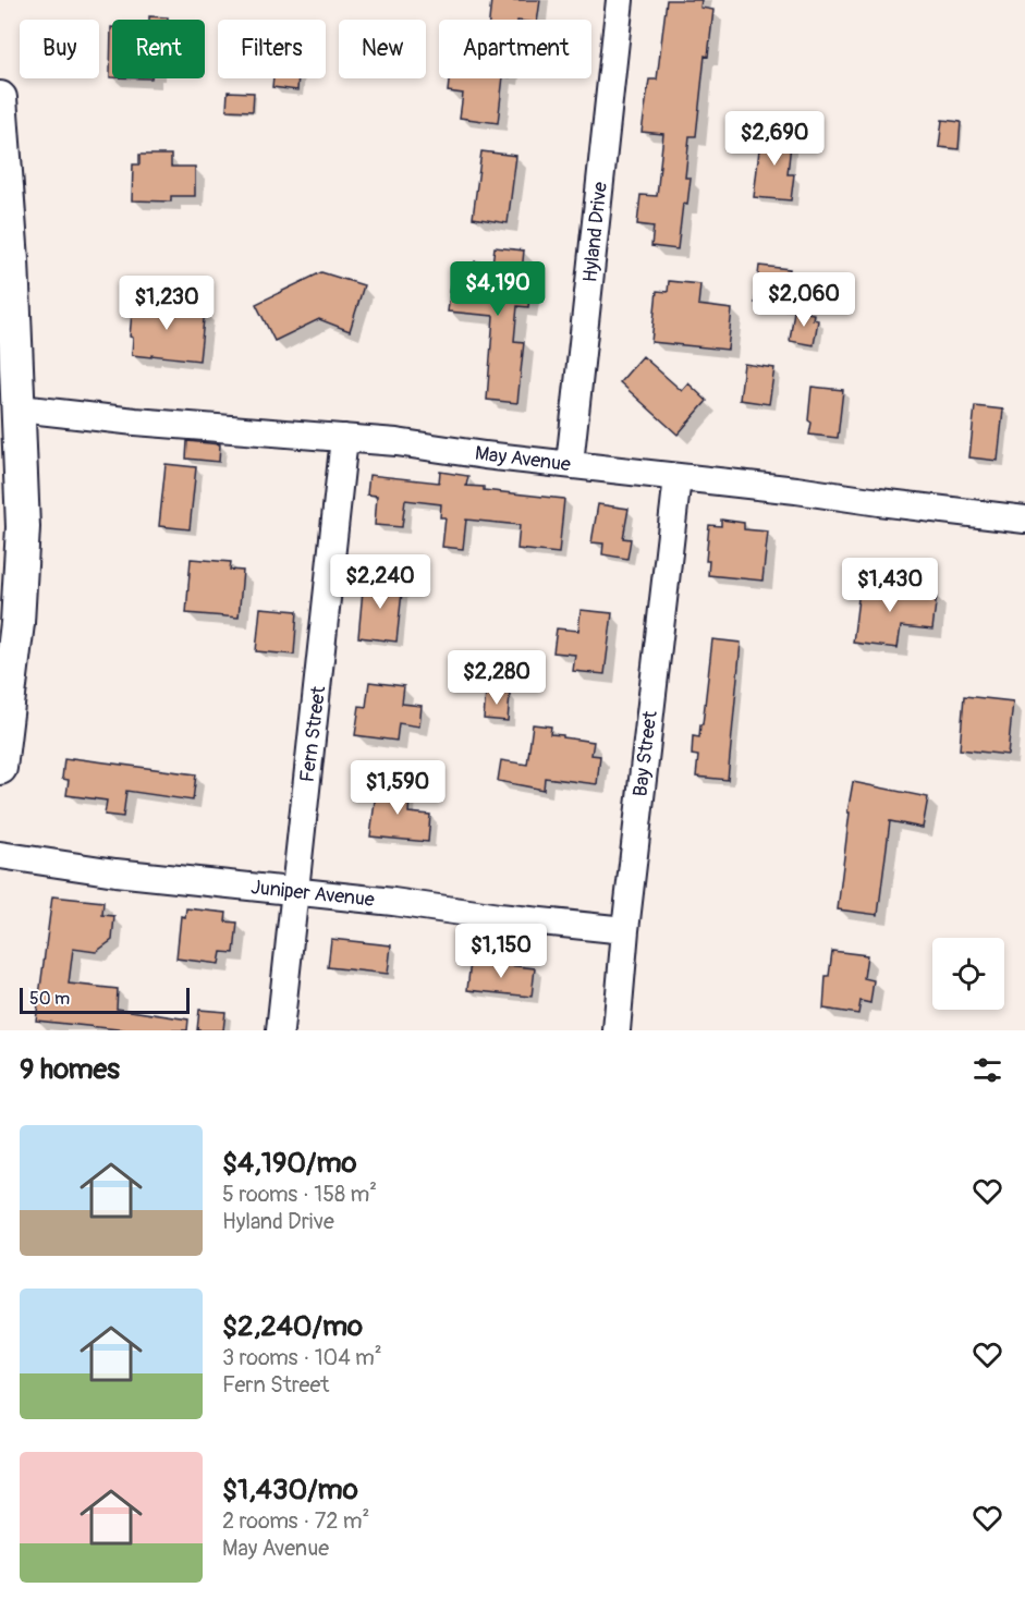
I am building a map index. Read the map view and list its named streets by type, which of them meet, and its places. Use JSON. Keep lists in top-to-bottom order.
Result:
{
  "streets": {
    "street": [
      "Hyland Drive",
      "May Avenue",
      "Fern Street",
      "Bay Street",
      "Juniper Avenue"
    ]
  },
  "crossings": [
    ["Hyland Drive", "May Avenue"],
    ["May Avenue", "Fern Street"],
    ["May Avenue", "Bay Street"],
    ["Fern Street", "Juniper Avenue"],
    ["Bay Street", "Juniper Avenue"]
  ],
  "scale_bar": "50 m",
  "page": {
    "chip": [
      "Buy",
      "Rent",
      "Filters",
      "New",
      "Apartment"
    ],
    "price": [
      "$2,690",
      "$4,190",
      "$2,060",
      "$1,230",
      "$2,240",
      "$1,430",
      "$2,280",
      "$1,590",
      "$1,150"
    ],
    "scale": "50 m",
    "heading": "9 homes",
    "list": [
      {
        "name": "$4,190/mo",
        "note": "5 rooms · 158 m² · Hyland Drive"
      },
      {
        "name": "$2,240/mo",
        "note": "3 rooms · 104 m² · Fern Street"
      },
      {
        "name": "$1,430/mo",
        "note": "2 rooms · 72 m² · May Avenue"
      }
    ]
  }
}
